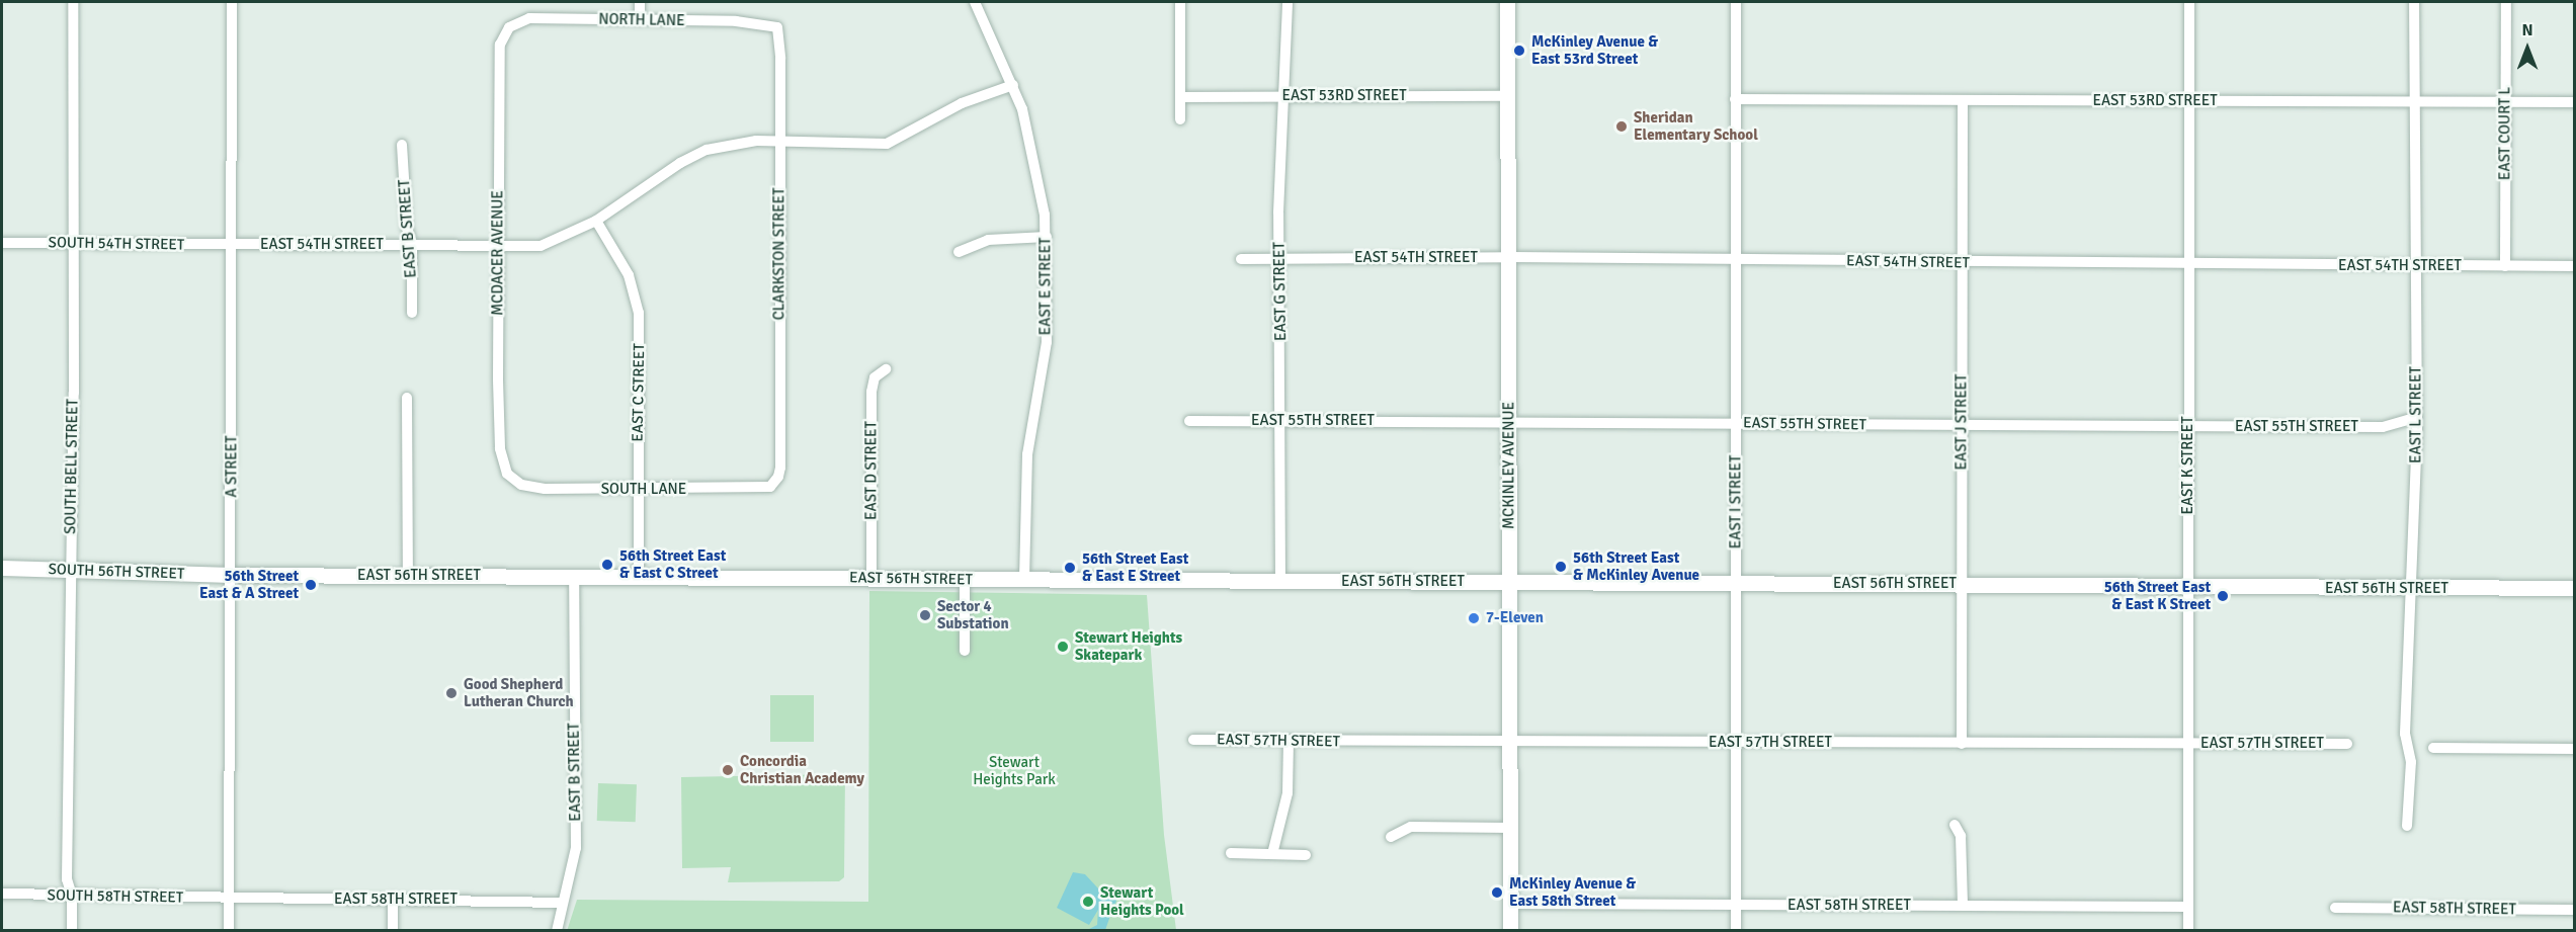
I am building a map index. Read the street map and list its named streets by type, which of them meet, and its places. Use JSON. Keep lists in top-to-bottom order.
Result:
{
  "streets": {
    "street": [
      "NORTH LANE",
      "EAST 53RD STREET",
      "EAST COURT L",
      "EAST B STREET",
      "SOUTH 54TH STREET",
      "EAST 54TH STREET",
      "MCDACER AVENUE",
      "CLARKSTON STREET",
      "EAST E STREET",
      "EAST G STREET",
      "EAST C STREET",
      "EAST L STREET",
      "EAST 55TH STREET",
      "EAST J STREET",
      "MCKINLEY AVENUE",
      "EAST K STREET",
      "SOUTH BELL STREET",
      "A STREET",
      "EAST D STREET",
      "SOUTH LANE",
      "EAST I STREET",
      "SOUTH 56TH STREET",
      "EAST 56TH STREET",
      "EAST 57TH STREET",
      "SOUTH 58TH STREET",
      "EAST 58TH STREET"
    ]
  },
  "crossings": [
    ["NORTH LANE", "MCDACER AVENUE"],
    ["NORTH LANE", "CLARKSTON STREET"],
    ["EAST 53RD STREET", "EAST COURT L"],
    ["EAST 53RD STREET", "EAST G STREET"],
    ["EAST 53RD STREET", "EAST L STREET"],
    ["EAST 53RD STREET", "EAST J STREET"],
    ["EAST 53RD STREET", "MCKINLEY AVENUE"],
    ["EAST 53RD STREET", "EAST K STREET"],
    ["EAST 53RD STREET", "EAST I STREET"],
    ["EAST COURT L", "EAST 54TH STREET"],
    ["EAST B STREET", "EAST 54TH STREET"],
    ["EAST B STREET", "EAST 56TH STREET"],
    ["EAST B STREET", "EAST 58TH STREET"],
    ["SOUTH 54TH STREET", "EAST 54TH STREET"],
    ["SOUTH 54TH STREET", "SOUTH BELL STREET"],
    ["SOUTH 54TH STREET", "A STREET"],
    ["EAST 54TH STREET", "MCDACER AVENUE"],
    ["EAST 54TH STREET", "CLARKSTON STREET"],
    ["EAST 54TH STREET", "EAST E STREET"],
    ["EAST 54TH STREET", "EAST G STREET"],
    ["EAST 54TH STREET", "EAST C STREET"],
    ["EAST 54TH STREET", "EAST L STREET"],
    ["EAST 54TH STREET", "EAST J STREET"],
    ["EAST 54TH STREET", "MCKINLEY AVENUE"],
    ["EAST 54TH STREET", "EAST K STREET"],
    ["EAST 54TH STREET", "A STREET"],
    ["EAST 54TH STREET", "EAST I STREET"],
    ["MCDACER AVENUE", "SOUTH LANE"],
    ["CLARKSTON STREET", "SOUTH LANE"],
    ["EAST E STREET", "EAST 56TH STREET"],
    ["EAST G STREET", "EAST 55TH STREET"],
    ["EAST G STREET", "EAST 56TH STREET"],
    ["EAST C STREET", "SOUTH LANE"],
    ["EAST C STREET", "EAST 56TH STREET"],
    ["EAST L STREET", "EAST 55TH STREET"],
    ["EAST L STREET", "EAST 56TH STREET"],
    ["EAST 55TH STREET", "EAST J STREET"],
    ["EAST 55TH STREET", "MCKINLEY AVENUE"],
    ["EAST 55TH STREET", "EAST K STREET"],
    ["EAST 55TH STREET", "EAST I STREET"],
    ["EAST J STREET", "EAST 56TH STREET"],
    ["EAST J STREET", "EAST 57TH STREET"],
    ["MCKINLEY AVENUE", "EAST 56TH STREET"],
    ["MCKINLEY AVENUE", "EAST 57TH STREET"],
    ["MCKINLEY AVENUE", "EAST 58TH STREET"],
    ["EAST K STREET", "EAST 56TH STREET"],
    ["EAST K STREET", "EAST 57TH STREET"],
    ["EAST K STREET", "EAST 58TH STREET"],
    ["SOUTH BELL STREET", "SOUTH 56TH STREET"],
    ["SOUTH BELL STREET", "SOUTH 58TH STREET"],
    ["A STREET", "SOUTH 56TH STREET"],
    ["A STREET", "EAST 56TH STREET"],
    ["A STREET", "SOUTH 58TH STREET"],
    ["A STREET", "EAST 58TH STREET"],
    ["EAST D STREET", "EAST 56TH STREET"],
    ["EAST I STREET", "EAST 56TH STREET"],
    ["EAST I STREET", "EAST 57TH STREET"],
    ["EAST I STREET", "EAST 58TH STREET"],
    ["SOUTH 56TH STREET", "EAST 56TH STREET"],
    ["SOUTH 58TH STREET", "EAST 58TH STREET"]
  ],
  "parks": ["Stewart Heights Park"],
  "places": [
    "McKinley Avenue & East 53rd Street",
    "Sheridan Elementary School",
    "56th Street East & East C Street",
    "56th Street East & McKinley Avenue",
    "56th Street East & East E Street",
    "56th Street East & A Street",
    "56th Street East & East K Street",
    "Sector 4 Substation",
    "7-Eleven",
    "Stewart Heights Skatepark",
    "Good Shepherd Lutheran Church",
    "Concordia Christian Academy",
    "McKinley Avenue & East 58th Street",
    "Stewart Heights Pool"
  ],
  "north": "top"
}
